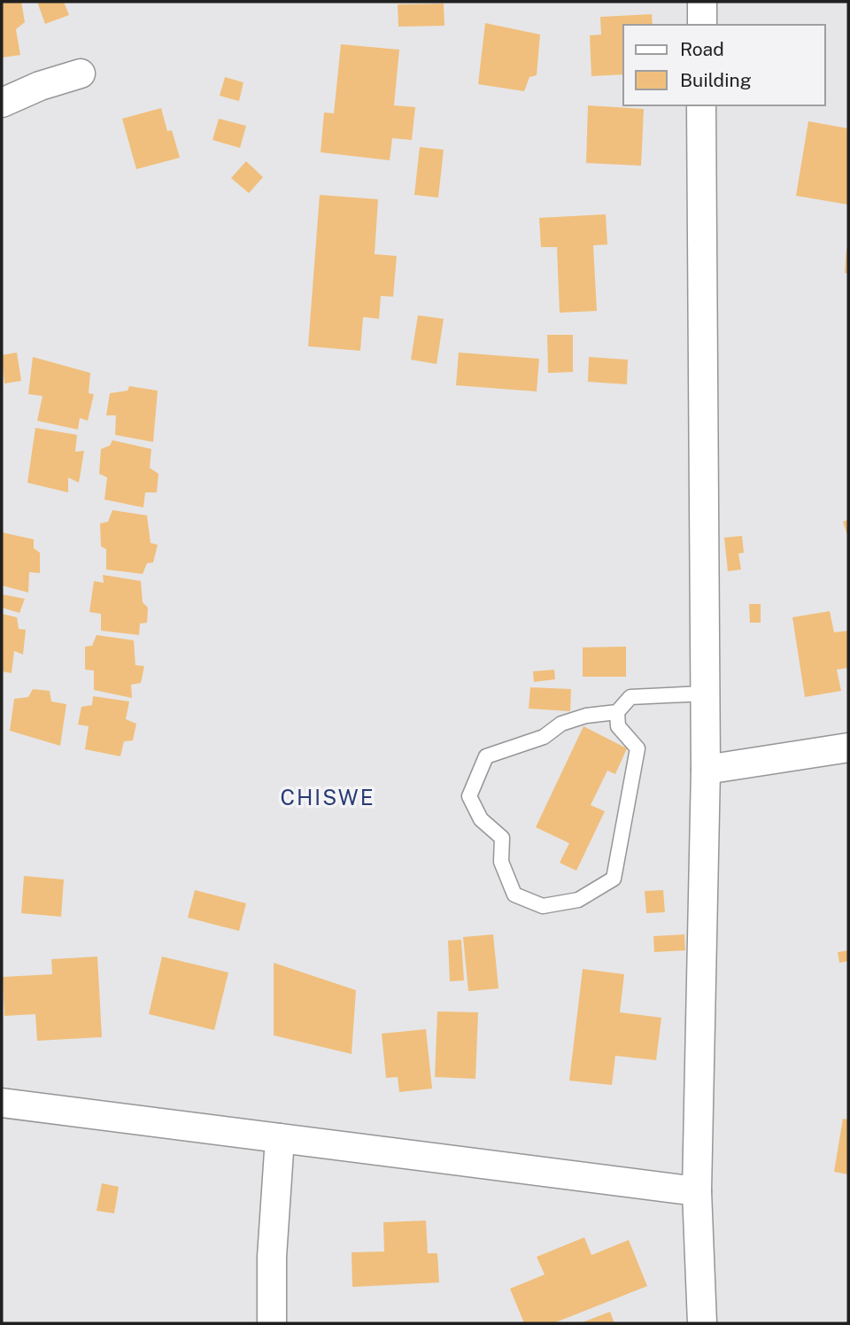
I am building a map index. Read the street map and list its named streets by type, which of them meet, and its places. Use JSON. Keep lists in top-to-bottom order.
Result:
{
  "districts": ["CHISWE"],
  "legend": ["Road", "Building"]
}
